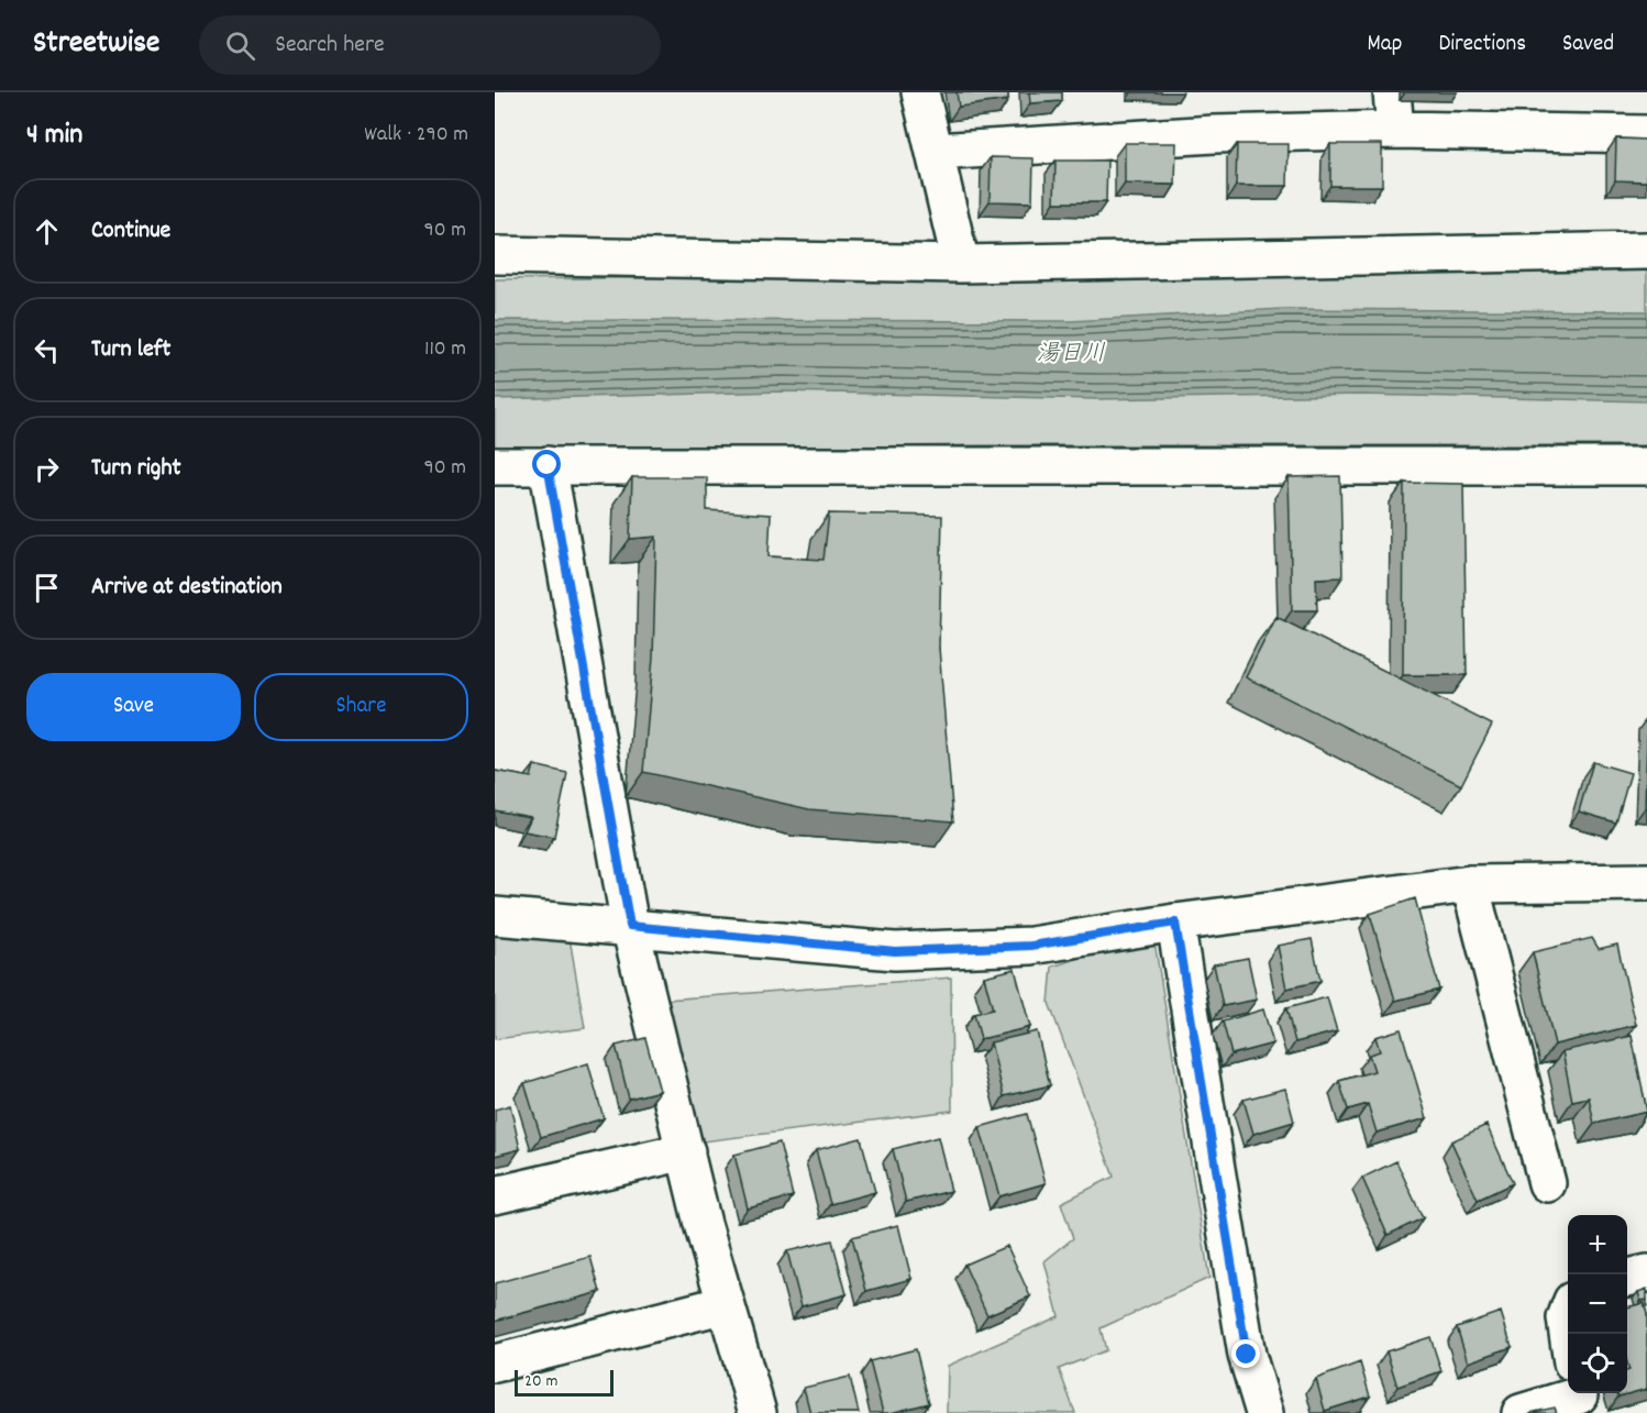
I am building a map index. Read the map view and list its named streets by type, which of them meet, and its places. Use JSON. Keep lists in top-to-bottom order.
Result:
{
  "water": ["湯日川"],
  "scale_bar": "20 m",
  "page": {
    "header": "Streetwise",
    "search": "Search here",
    "nav": ["Map", "Directions", "Saved"],
    "heading": ["4 min", "Walk · 290 m"],
    "list": [
      ["Continue", "90 m"],
      ["Turn left", "110 m"],
      ["Turn right", "90 m"],
      "Arrive at destination"
    ],
    "buttons": ["Save", "Share"],
    "map_buttons": ["+", "−"],
    "scale": "20 m"
  }
}
